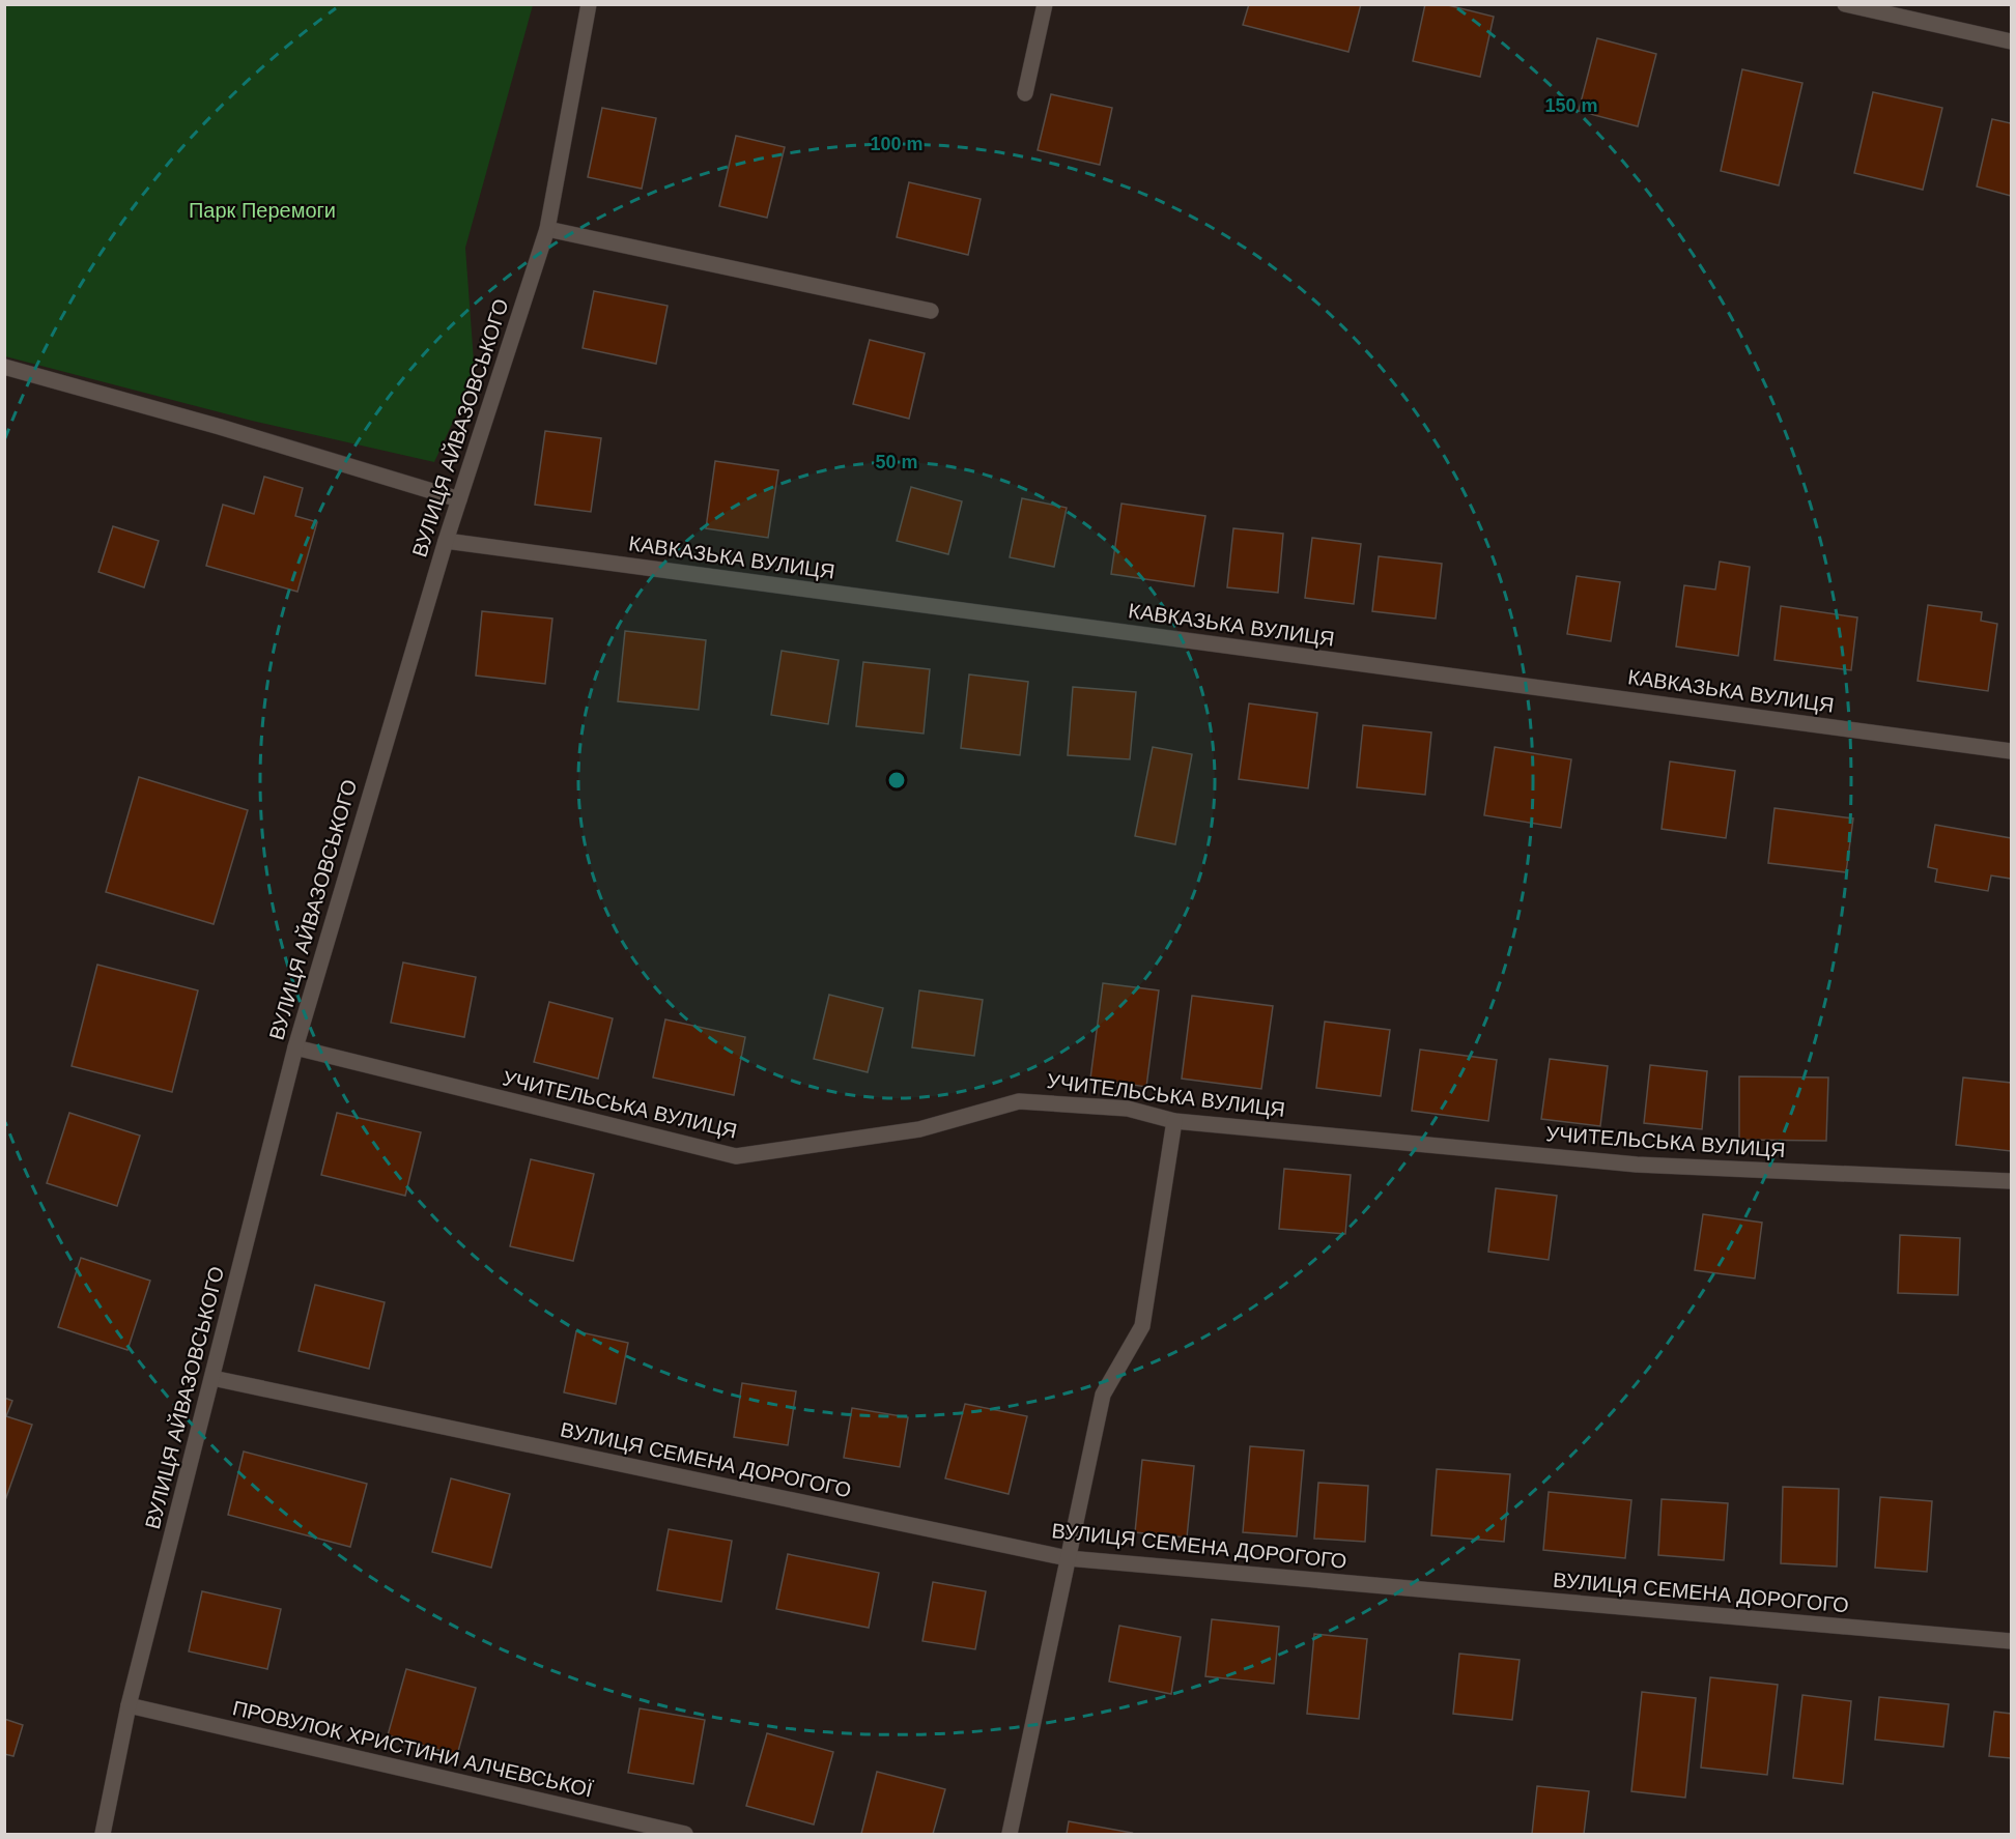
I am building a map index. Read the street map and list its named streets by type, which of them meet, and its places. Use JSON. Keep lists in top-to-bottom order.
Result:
{
  "streets": {
    "street": [
      "ВУЛИЦЯ АЙВАЗОВСЬКОГО",
      "КАВКАЗЬКА ВУЛИЦЯ",
      "УЧИТЕЛЬСЬКА ВУЛИЦЯ",
      "ВУЛИЦЯ СЕМЕНА ДОРОГОГО",
      "ПРОВУЛОК ХРИСТИНИ АЛЧЕВСЬКОЇ"
    ]
  },
  "crossings": [
    ["ВУЛИЦЯ АЙВАЗОВСЬКОГО", "КАВКАЗЬКА ВУЛИЦЯ"],
    ["ВУЛИЦЯ АЙВАЗОВСЬКОГО", "УЧИТЕЛЬСЬКА ВУЛИЦЯ"],
    ["ВУЛИЦЯ АЙВАЗОВСЬКОГО", "ВУЛИЦЯ СЕМЕНА ДОРОГОГО"],
    ["ВУЛИЦЯ АЙВАЗОВСЬКОГО", "ПРОВУЛОК ХРИСТИНИ АЛЧЕВСЬКОЇ"]
  ],
  "parks": ["Парк Перемоги"],
  "rings": ["150 m", "100 m", "50 m"]
}
